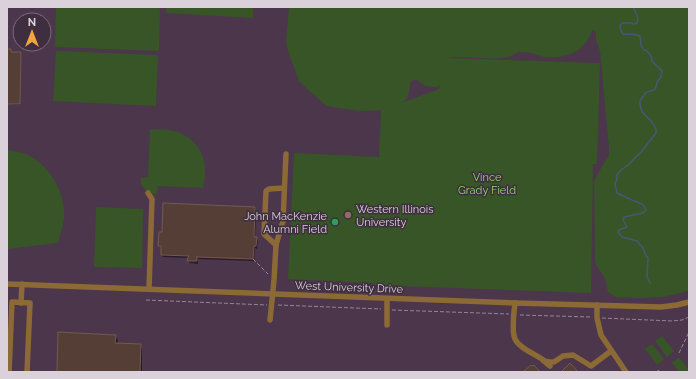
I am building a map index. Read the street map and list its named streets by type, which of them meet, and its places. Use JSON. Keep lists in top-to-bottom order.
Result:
{
  "streets": {
    "street": ["West University Drive"]
  },
  "parks": ["Vince Grady Field"],
  "places": ["Western Illinois University", "John MacKenzie Alumni Field"],
  "north": "top"
}
